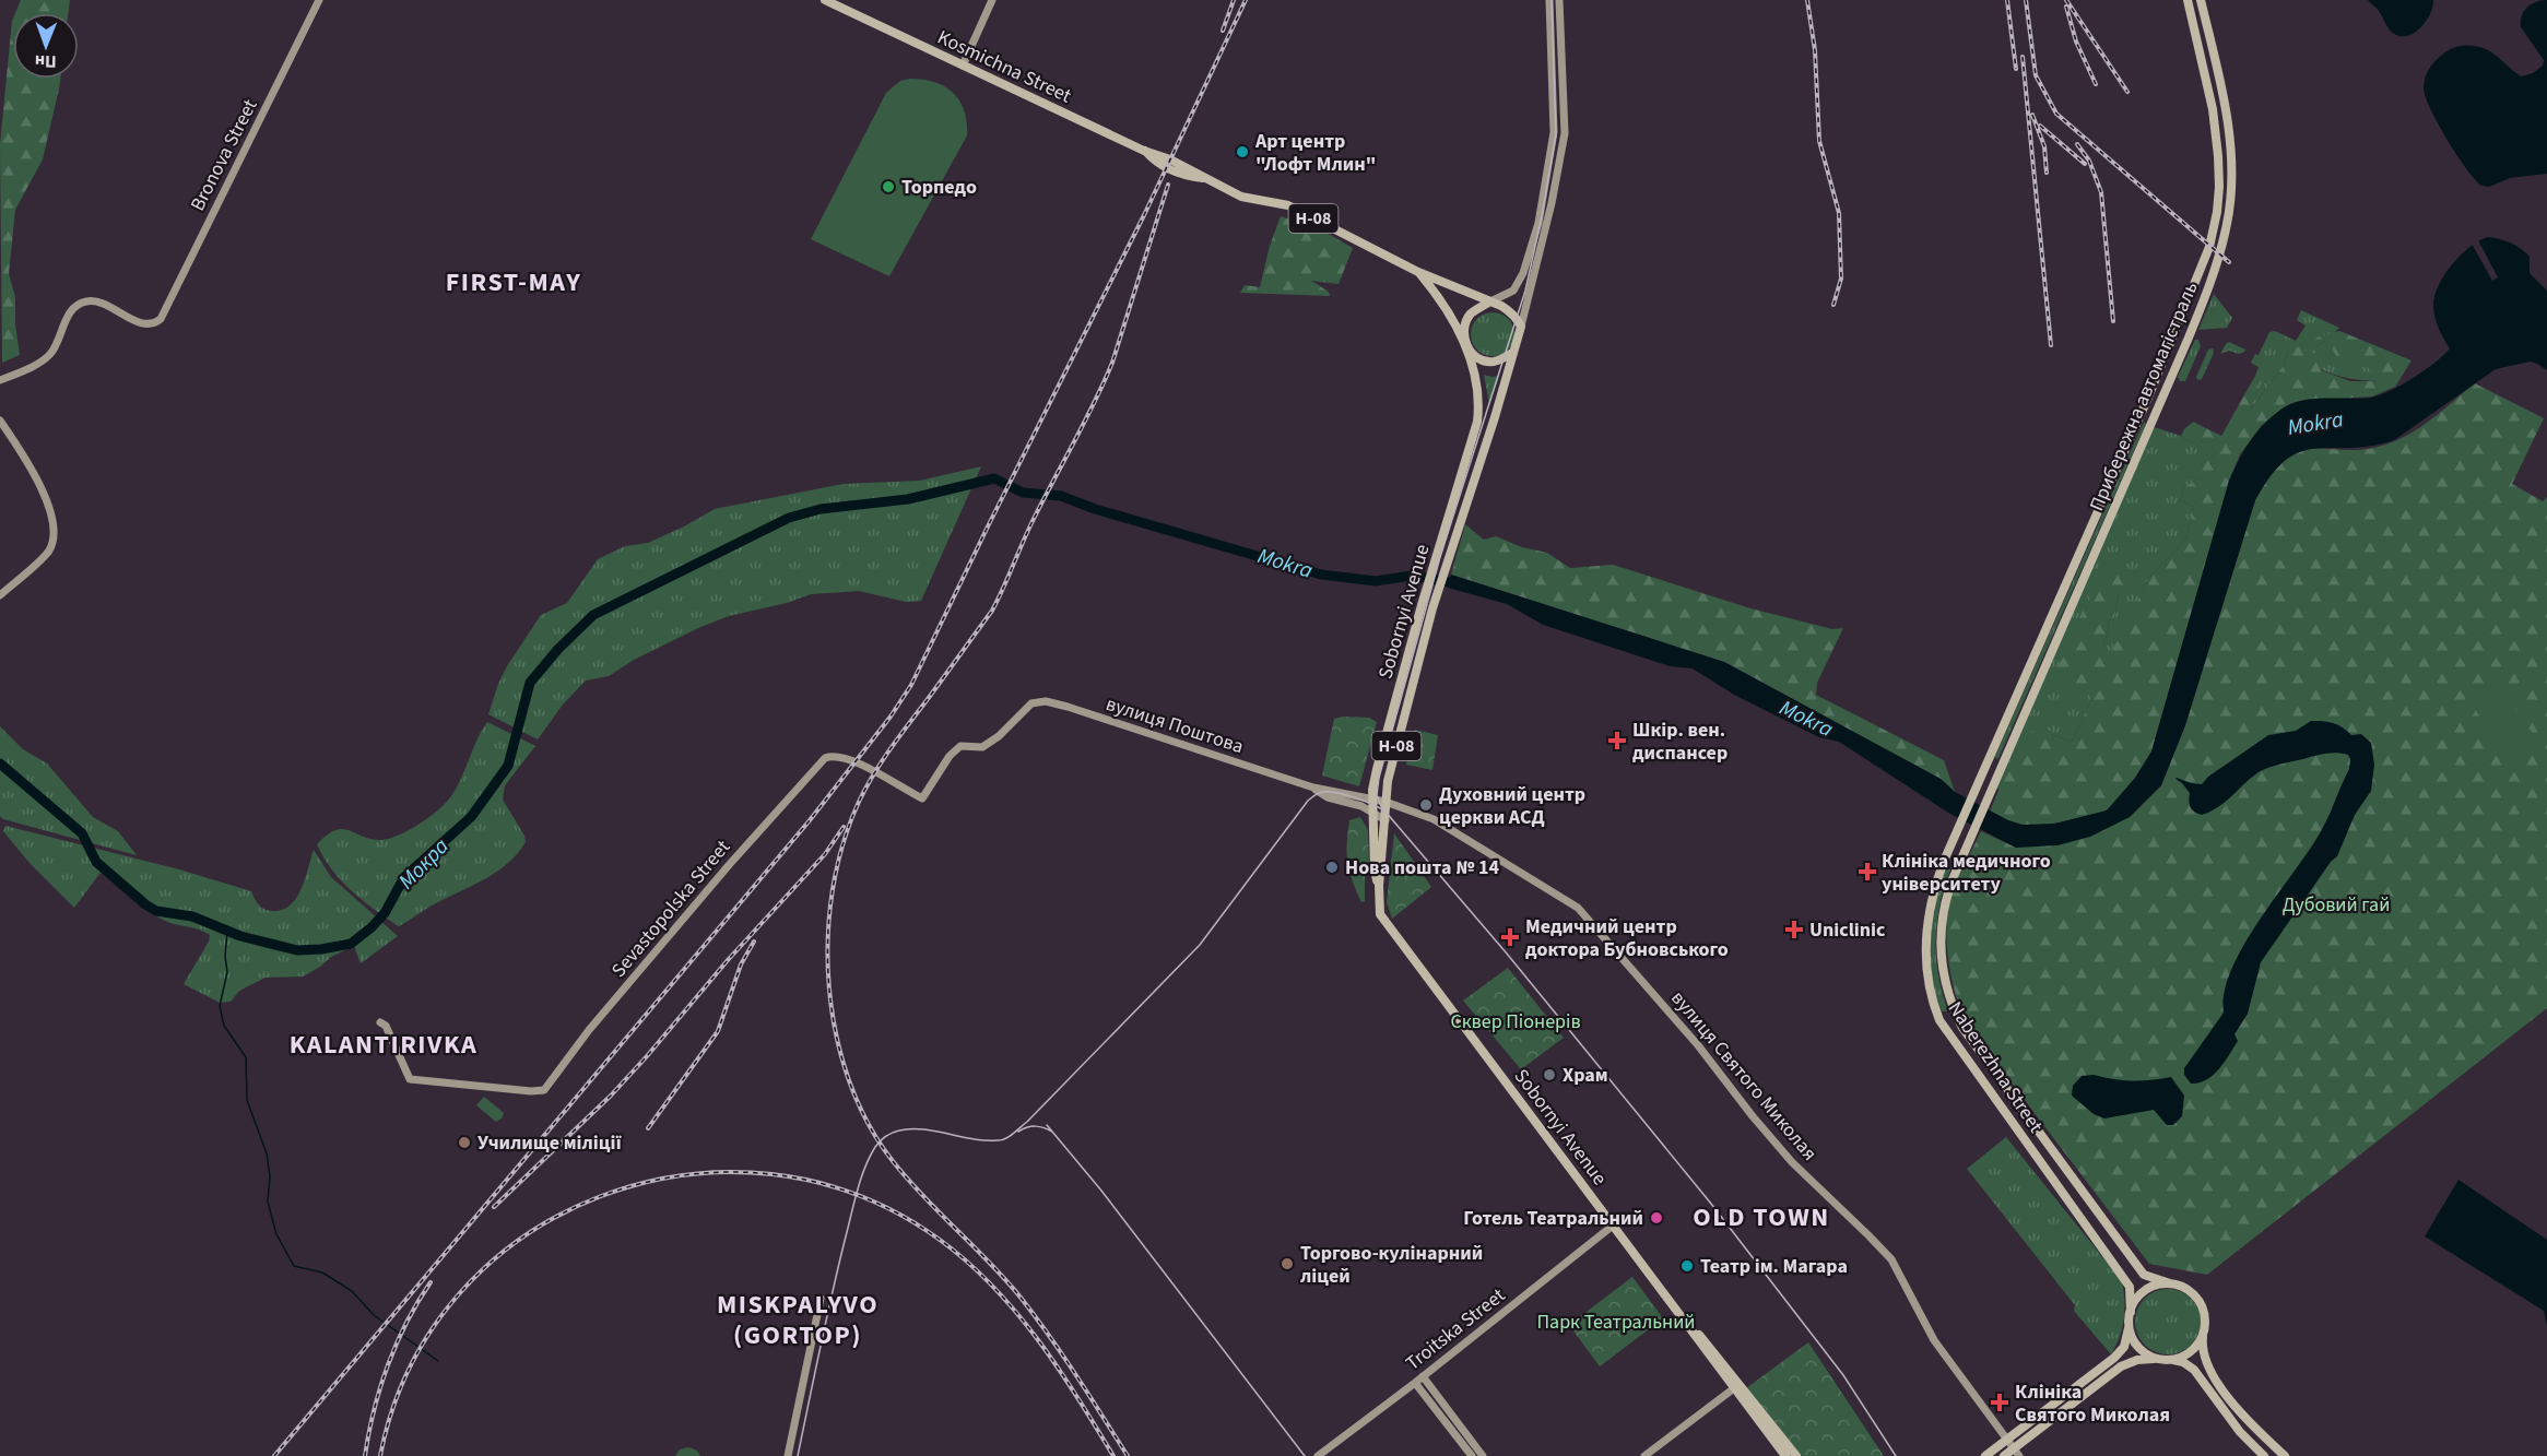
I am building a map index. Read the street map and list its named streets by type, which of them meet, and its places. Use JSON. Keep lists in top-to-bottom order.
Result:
{
  "streets": {
    "main road": [
      "Kosmichna Street",
      "Н-08",
      "Прибережна автомагістраль",
      "Sobornyi Avenue",
      "Naberezhna Street"
    ],
    "street": [
      "Bronova Street",
      "вулиця Поштова",
      "Sevastopolska Street",
      "вулиця Святого Миколая",
      "Troitska Street"
    ]
  },
  "crossings": [
    ["Kosmichna Street", "Н-08"],
    ["Н-08", "Sobornyi Avenue"],
    ["Прибережна автомагістраль", "Naberezhna Street"],
    ["Sobornyi Avenue", "вулиця Поштова"],
    ["Sobornyi Avenue", "вулиця Святого Миколая"],
    ["Sobornyi Avenue", "Troitska Street"],
    ["вулиця Поштова", "Sevastopolska Street"],
    ["вулиця Поштова", "вулиця Святого Миколая"]
  ],
  "districts": [
    "FIRST-MAY",
    "KALANTIRIVKA",
    "OLD TOWN",
    "MISKPALYVO (GORTOP)"
  ],
  "water": ["Mokra", "Мокра"],
  "parks": ["Дубовий гай", "Сквер Піонерів", "Парк Театральний"],
  "places": {
    "other": [
      "Арт центр \"Лофт Млин\"",
      "Торпедо",
      "Духовний центр церкви АСД",
      "Нова пошта № 14",
      "Храм",
      "Училище міліції",
      "Готель Театральний",
      "Торгово-кулінарний ліцей",
      "Театр ім. Магара"
    ],
    "health": [
      "Шкір. вен. диспансер",
      "Клініка медичного університету",
      "Uniclinic",
      "Медичний центр доктора Бубновського",
      "Клініка Святого Миколая"
    ]
  },
  "north": "bottom"
}
